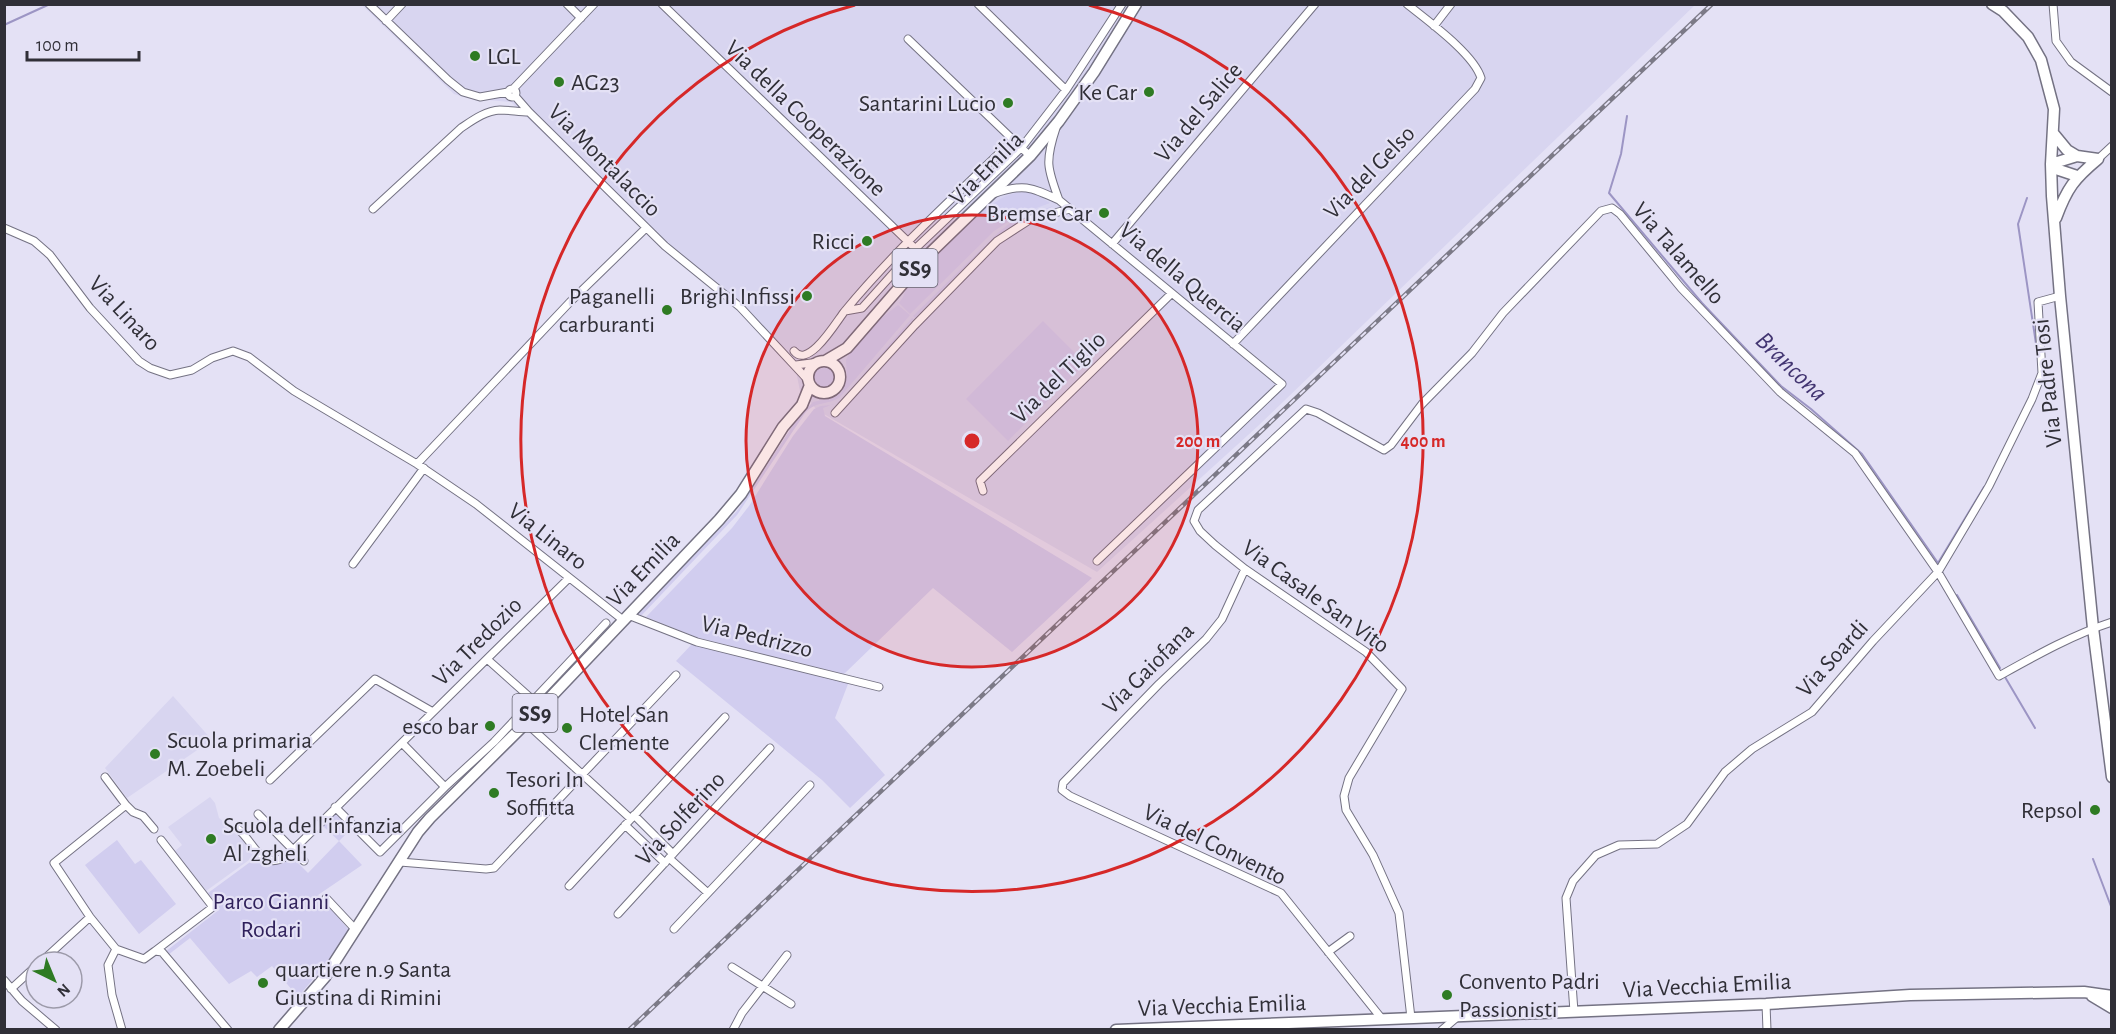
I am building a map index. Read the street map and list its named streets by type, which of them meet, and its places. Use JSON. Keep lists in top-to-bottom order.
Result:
{
  "streets": {
    "main road": [
      "Via Emilia",
      "SS9",
      "Via Padre Tosi",
      "Via Vecchia Emilia"
    ],
    "street": [
      "Via del Salice",
      "Via della Cooperazione",
      "Via Montalaccio",
      "Via del Gelso",
      "Via Talamello",
      "Via della Quercia",
      "Via Linaro",
      "Via del Tiglio",
      "Via Casale San Vito",
      "Via Pedrizzo",
      "Via Tredozio",
      "Via Soardi",
      "Via Gaiofana",
      "Via Solferino",
      "Via del Convento"
    ]
  },
  "crossings": [
    ["Via del Salice", "Via della Quercia"],
    ["Via della Cooperazione", "Via Emilia"],
    ["Via Montalaccio", "Via Emilia"],
    ["Via Emilia", "Via della Quercia"],
    ["Via Emilia", "Via Linaro"],
    ["Via Emilia", "Via Pedrizzo"],
    ["Via del Gelso", "Via della Quercia"],
    ["Via Talamello", "Via Casale San Vito"],
    ["Via Talamello", "Via Soardi"],
    ["Via della Quercia", "Via del Tiglio"],
    ["Via Linaro", "Via Pedrizzo"],
    ["Via Linaro", "Via Tredozio"],
    ["Via Padre Tosi", "Via Soardi"],
    ["Via Casale San Vito", "Via Gaiofana"],
    ["Via Casale San Vito", "Via Vecchia Emilia"],
    ["Via Soardi", "Via Vecchia Emilia"],
    ["Via Gaiofana", "Via del Convento"],
    ["Via del Convento", "Via Vecchia Emilia"]
  ],
  "water": ["Brancona"],
  "parks": ["Parco Gianni Rodari"],
  "places": [
    "LGL",
    "AG23",
    "Ke Car",
    "Santarini Lucio",
    "Bremse Car",
    "Ricci",
    "Brighi Infissi",
    "Paganelli carburanti",
    "esco bar",
    "Hotel San Clemente",
    "Scuola primaria M. Zoebeli",
    "Tesori In Soffitta",
    "Repsol",
    "Scuola dell'infanzia Al 'zgheli",
    "quartiere n.9 Santa Giustina di Rimini",
    "Convento Padri Passionisti"
  ],
  "scale_bar": "100 m",
  "north": "bottom right",
  "rings": ["200 m", "400 m"]
}
